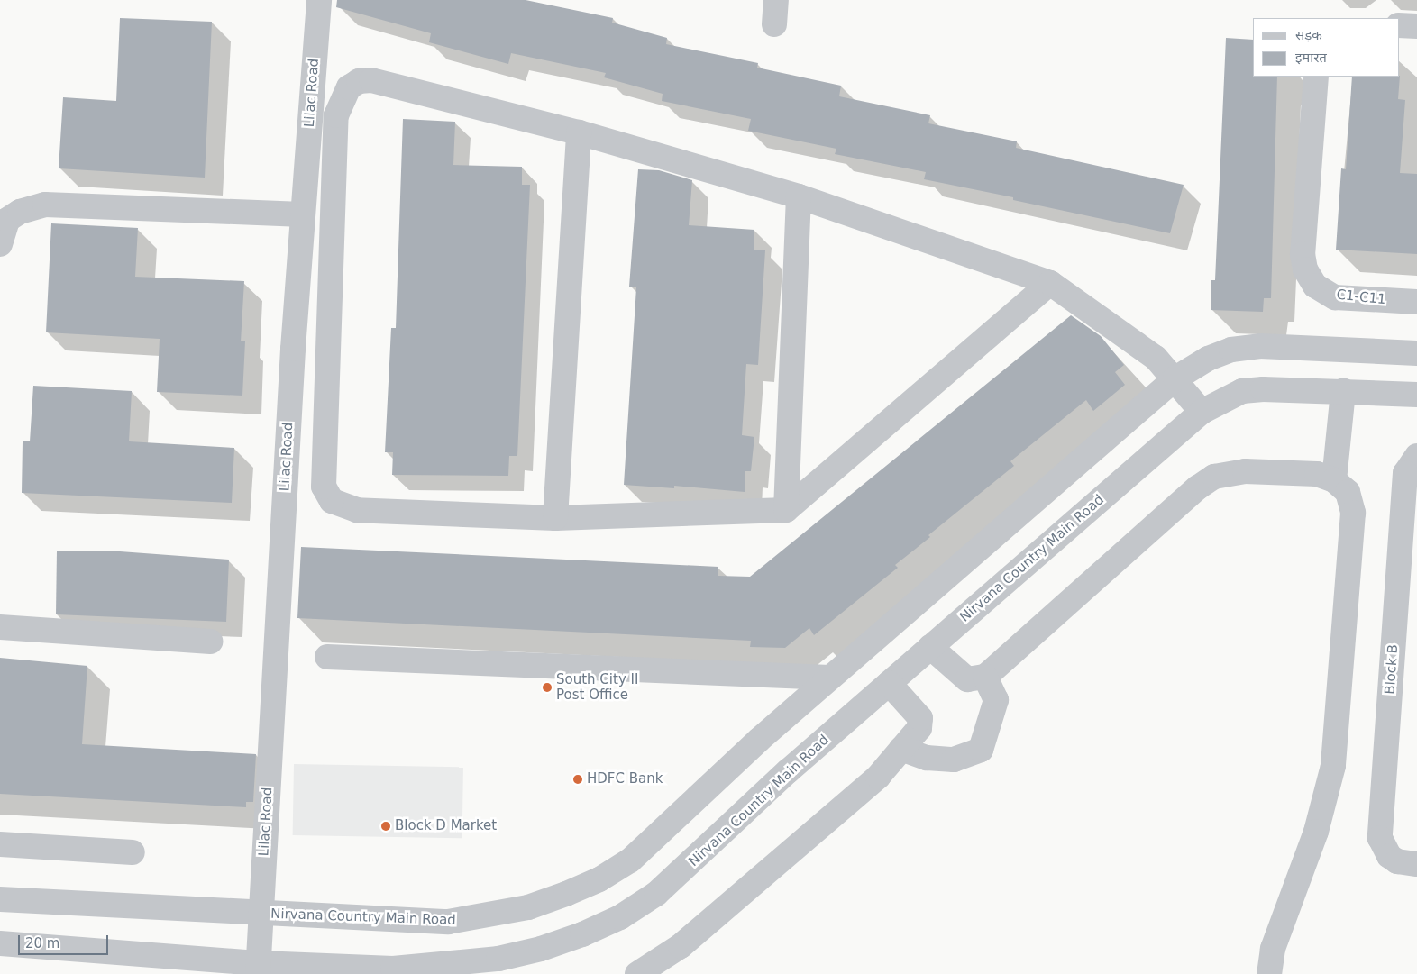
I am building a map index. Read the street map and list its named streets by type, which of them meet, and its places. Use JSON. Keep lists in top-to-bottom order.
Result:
{
  "streets": {
    "street": [
      "Lilac Road",
      "C1-C11",
      "Nirvana Country Main Road",
      "Block B"
    ]
  },
  "crossings": [
    ["Lilac Road", "Nirvana Country Main Road"]
  ],
  "places": ["South City II Post Office", "HDFC Bank", "Block D Market"],
  "legend": ["सड़क", "इमारत"],
  "scale_bar": "20 m"
}
